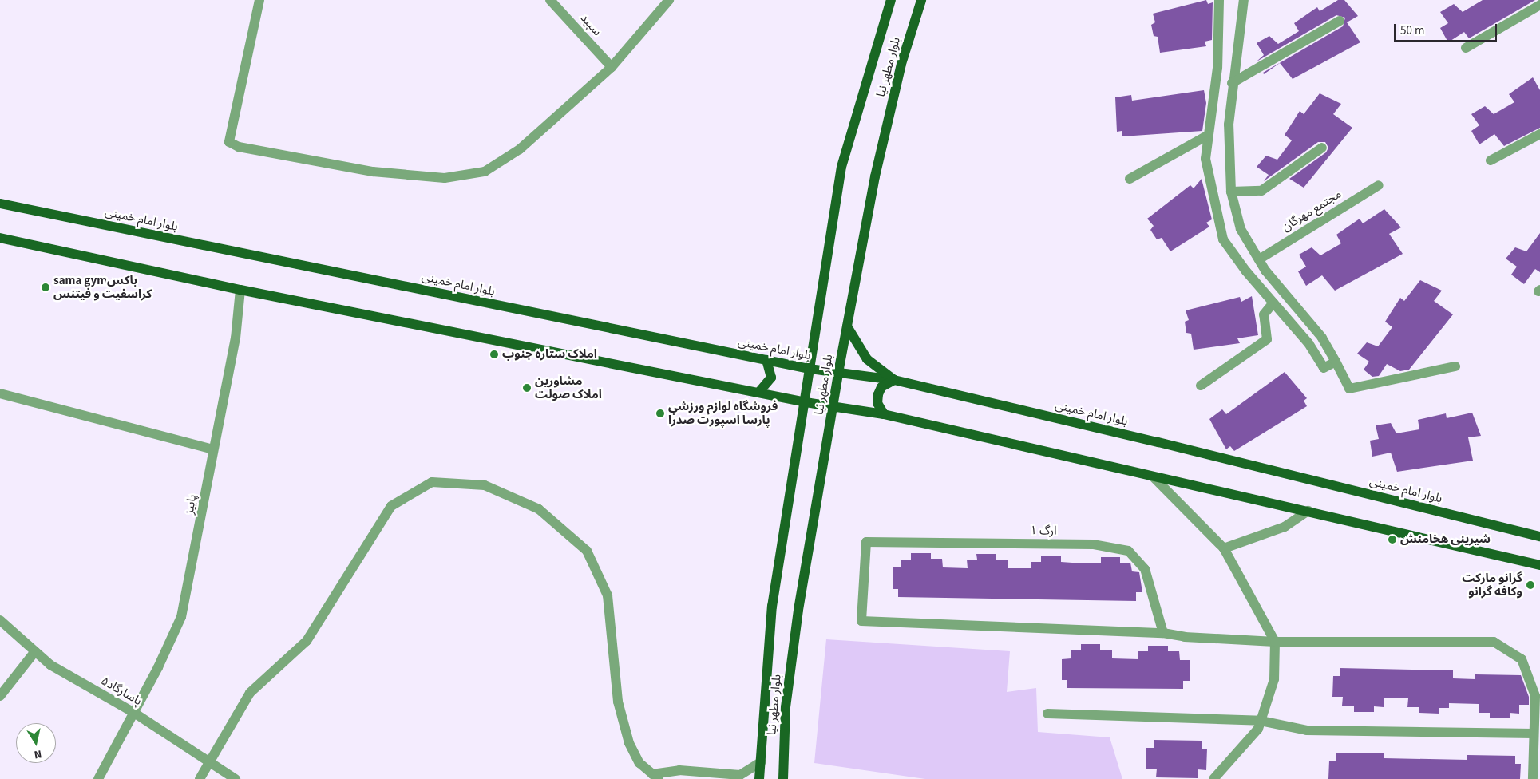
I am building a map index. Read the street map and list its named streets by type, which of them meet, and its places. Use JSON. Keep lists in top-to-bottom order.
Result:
{
  "streets": {
    "main road": ["بلوار مطهر نیا", "بلوار امام خمینی"],
    "street": [
      "سپید",
      "مجتمع مهرگان",
      "پاییز",
      "ارگ ۱",
      "پاسارگاد۵"
    ]
  },
  "crossings": [
    ["بلوار مطهر نیا", "بلوار امام خمینی"],
    ["پاییز", "پاسارگاد۵"]
  ],
  "places": [
    "sama gymباکس کراسفیت و فیتنس",
    "املاک ستاره جنوب",
    "مشاورین املاک صولت",
    "فروشگاه لوازم ورزشي پارسا اسپورت صدرا",
    "شیرینی هخامنش",
    "گرانو مارکت وکافه گرانو"
  ],
  "scale_bar": "50 m",
  "north": "bottom"
}
